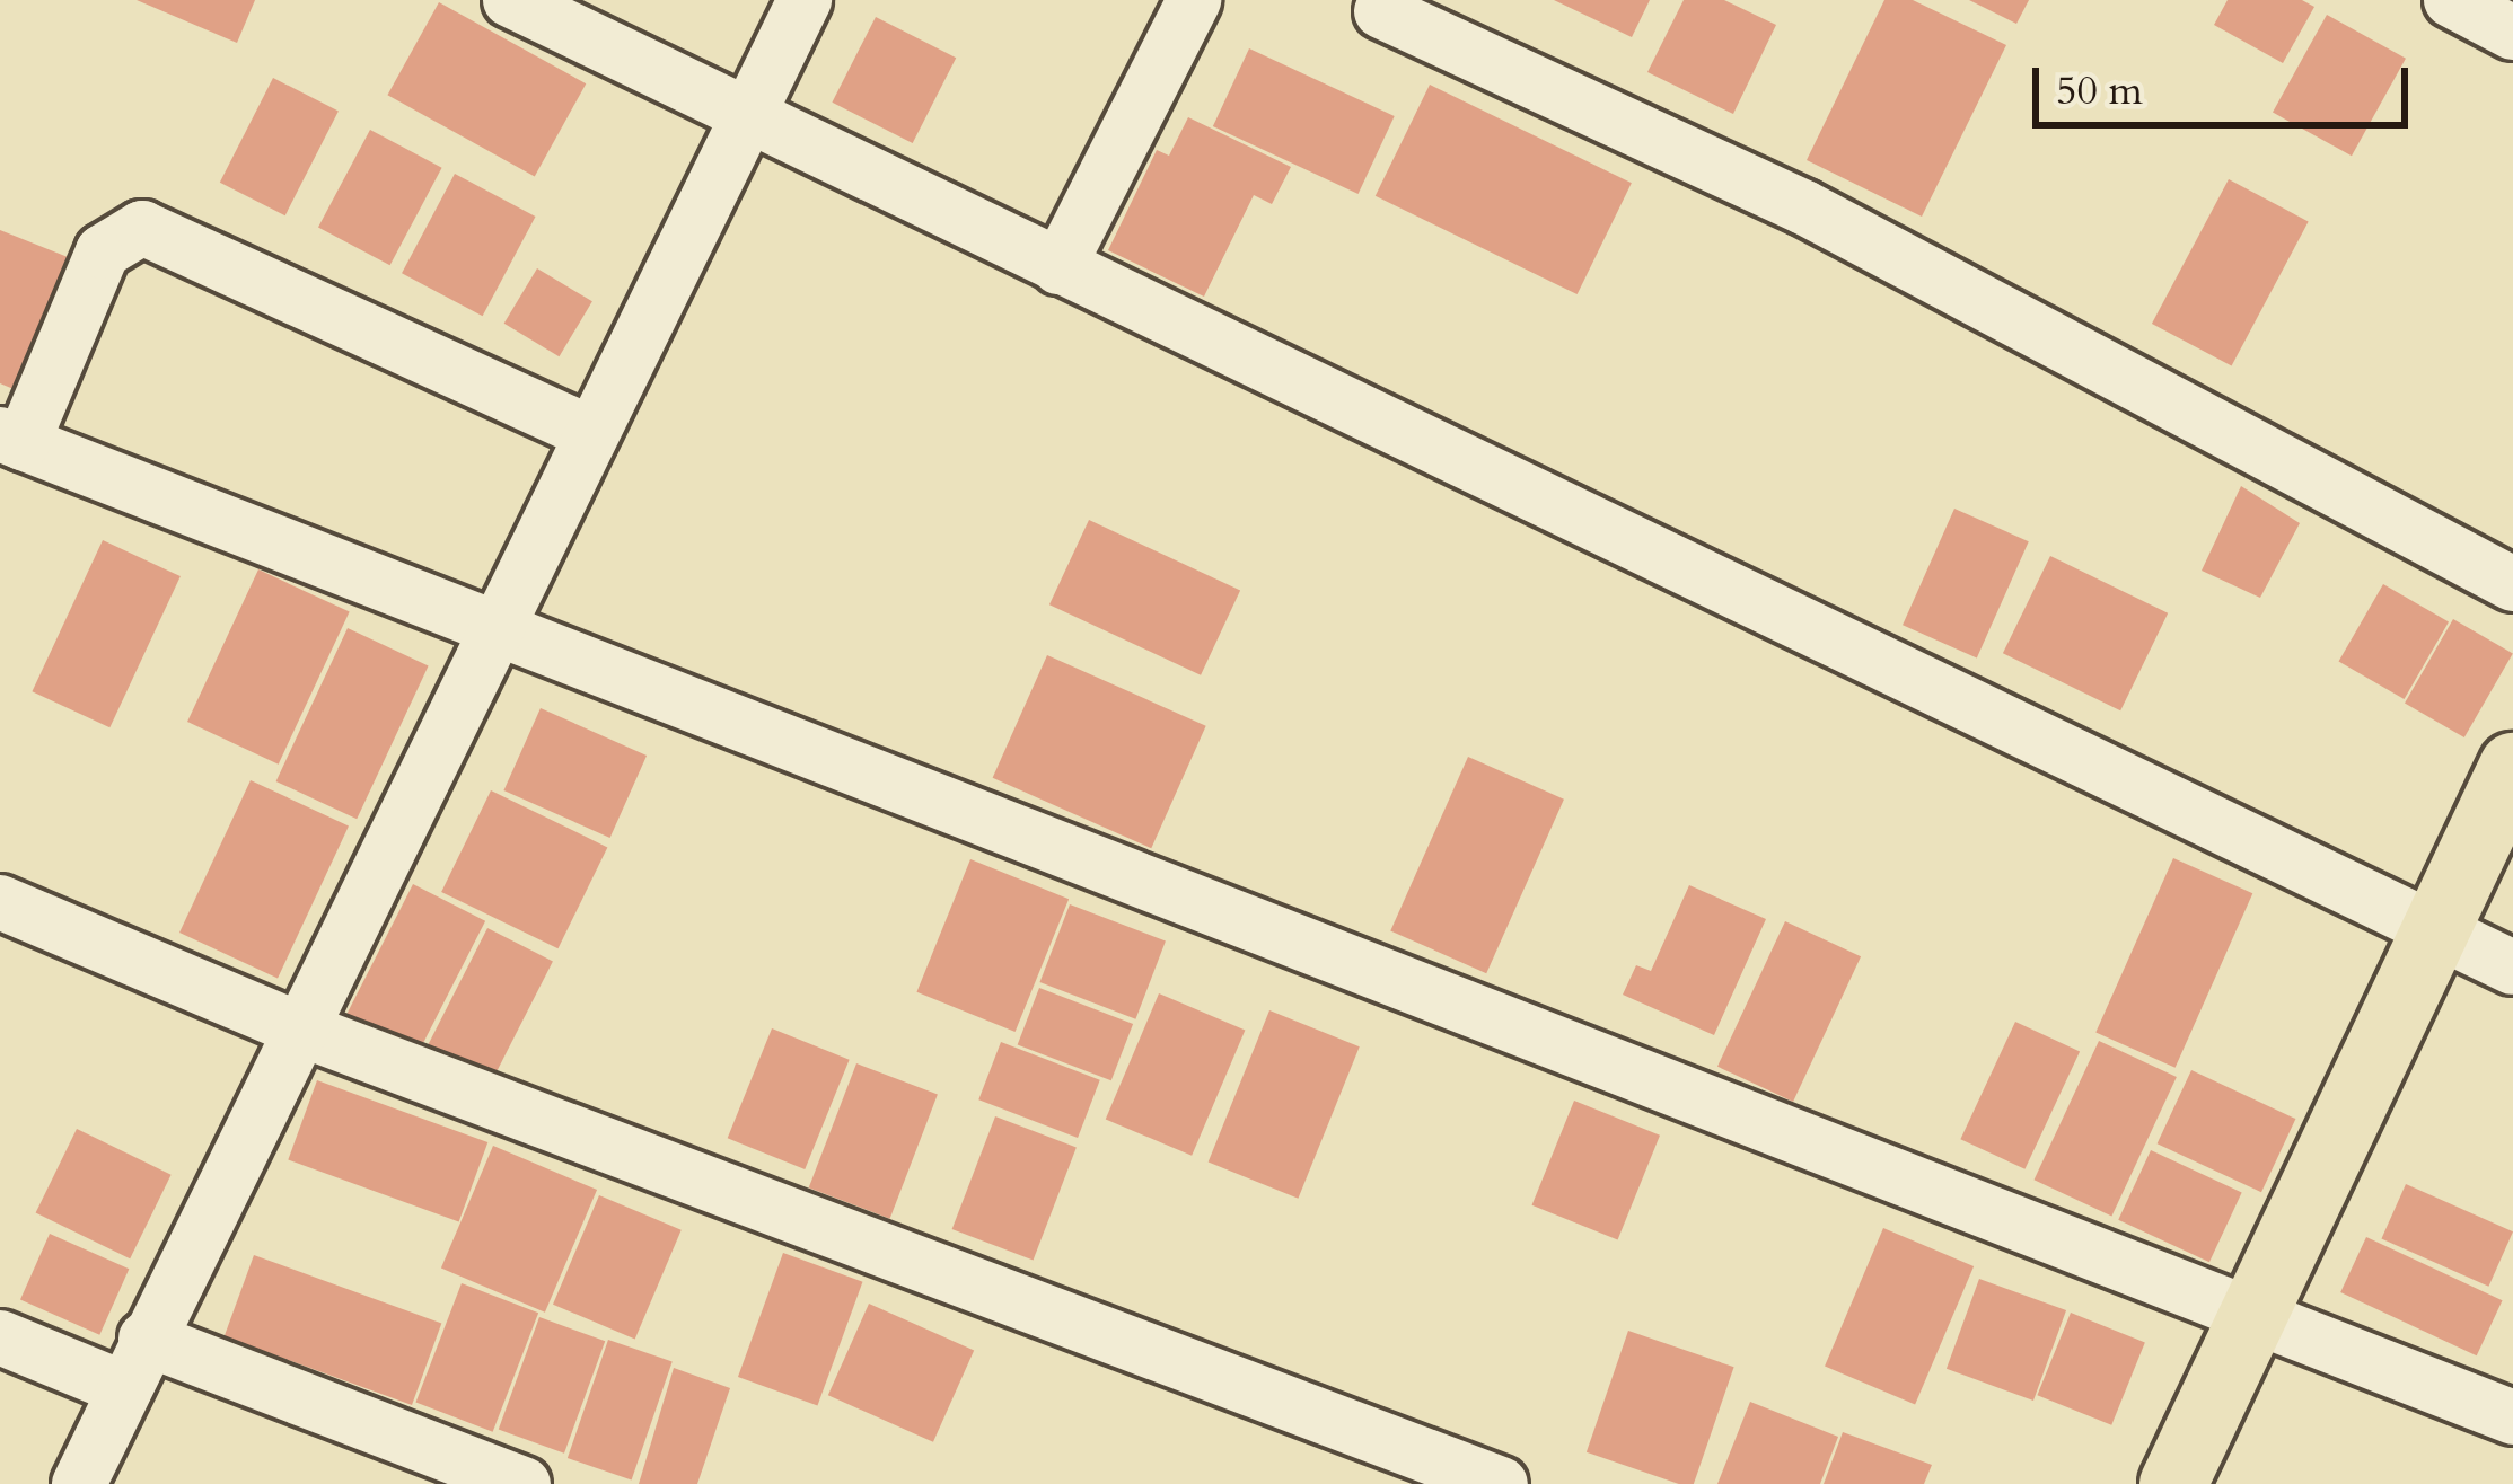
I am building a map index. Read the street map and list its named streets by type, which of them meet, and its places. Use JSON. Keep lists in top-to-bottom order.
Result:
{
  "scale_bar": "50 m"
}
